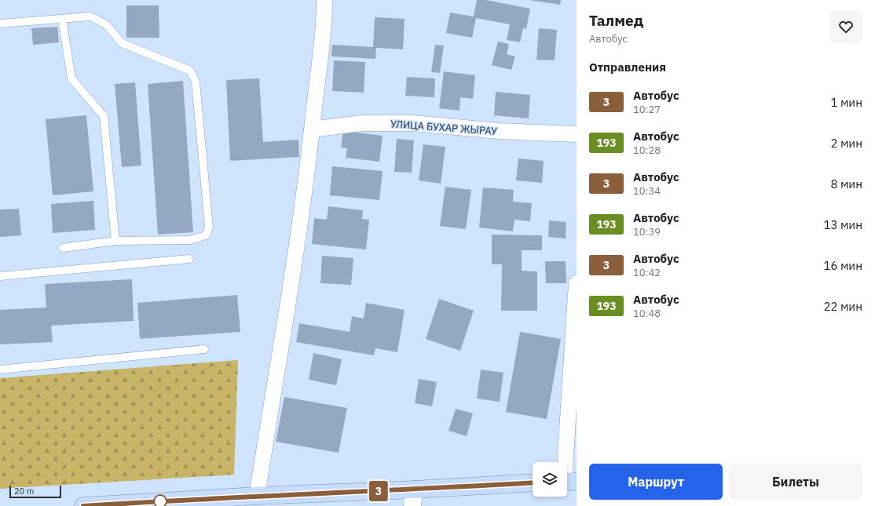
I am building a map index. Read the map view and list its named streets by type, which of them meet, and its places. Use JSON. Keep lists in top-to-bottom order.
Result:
{
  "streets": {
    "street": ["УЛИЦА БУХАР ЖЫРАУ"]
  },
  "lines": ["bus line 3"],
  "scale_bar": "20 m",
  "page": {
    "on_map": "3",
    "heading": [
      ["Талмед", "Автобус"],
      "Отправления"
    ],
    "list": [
      {
        "mark": "3",
        "name": "Автобус",
        "note": "10:27",
        "value": "1 мин"
      },
      {
        "mark": "193",
        "name": "Автобус",
        "note": "10:28",
        "value": "2 мин"
      },
      {
        "mark": "3",
        "name": "Автобус",
        "note": "10:34",
        "value": "8 мин"
      },
      {
        "mark": "193",
        "name": "Автобус",
        "note": "10:39",
        "value": "13 мин"
      },
      {
        "mark": "3",
        "name": "Автобус",
        "note": "10:42",
        "value": "16 мин"
      },
      {
        "mark": "193",
        "name": "Автобус",
        "note": "10:48",
        "value": "22 мин"
      }
    ],
    "buttons": ["Маршрут", "Билеты"],
    "scale": "20 m"
  }
}
